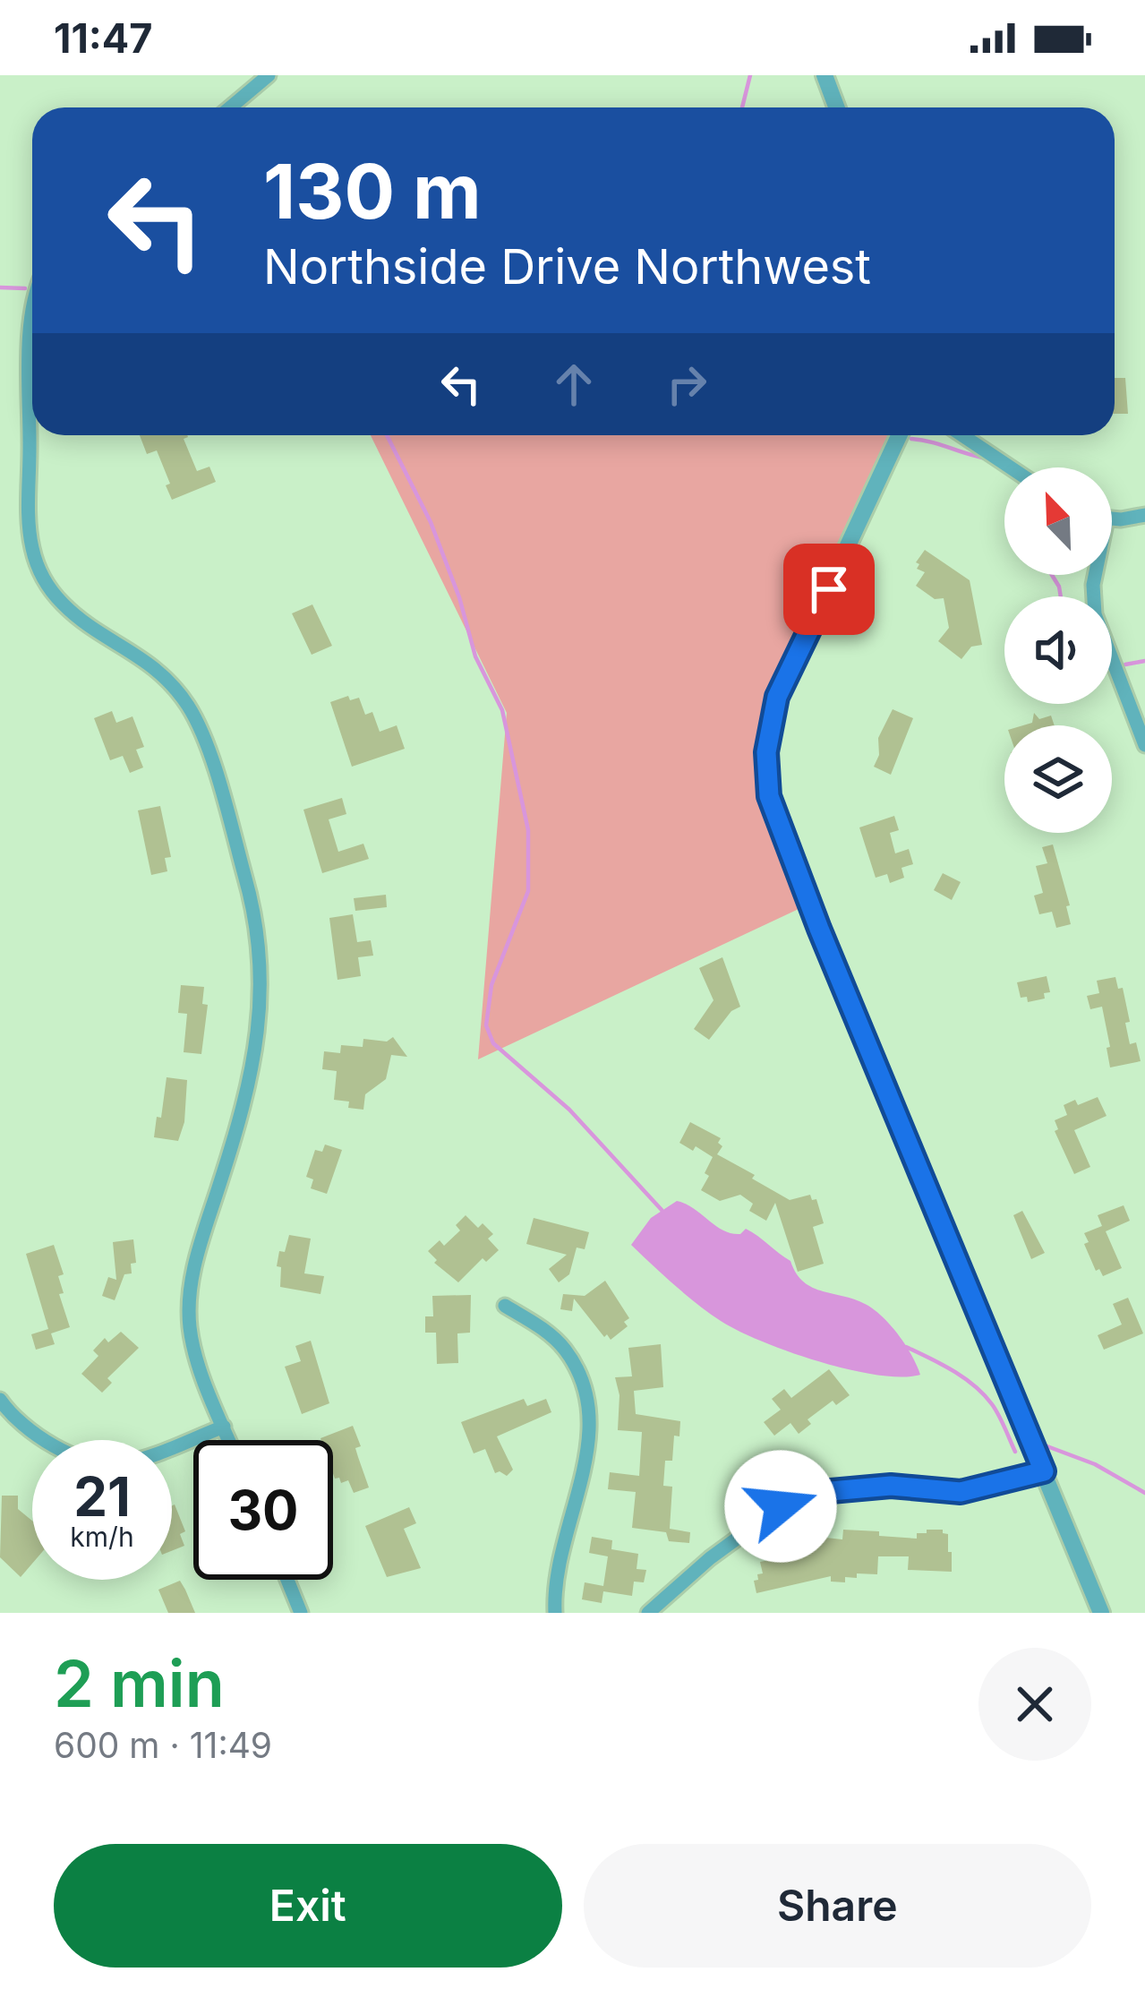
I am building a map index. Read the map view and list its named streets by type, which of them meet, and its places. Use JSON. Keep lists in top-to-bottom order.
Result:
{
  "north": "top left",
  "page": {
    "status": "11:47",
    "turn": ["130 m", "Northside Drive Northwest"],
    "speed": "21 km/h",
    "limit": "30",
    "heading": ["2 min", "600 m · 11:49"],
    "buttons": ["Exit", "Share"]
  }
}
